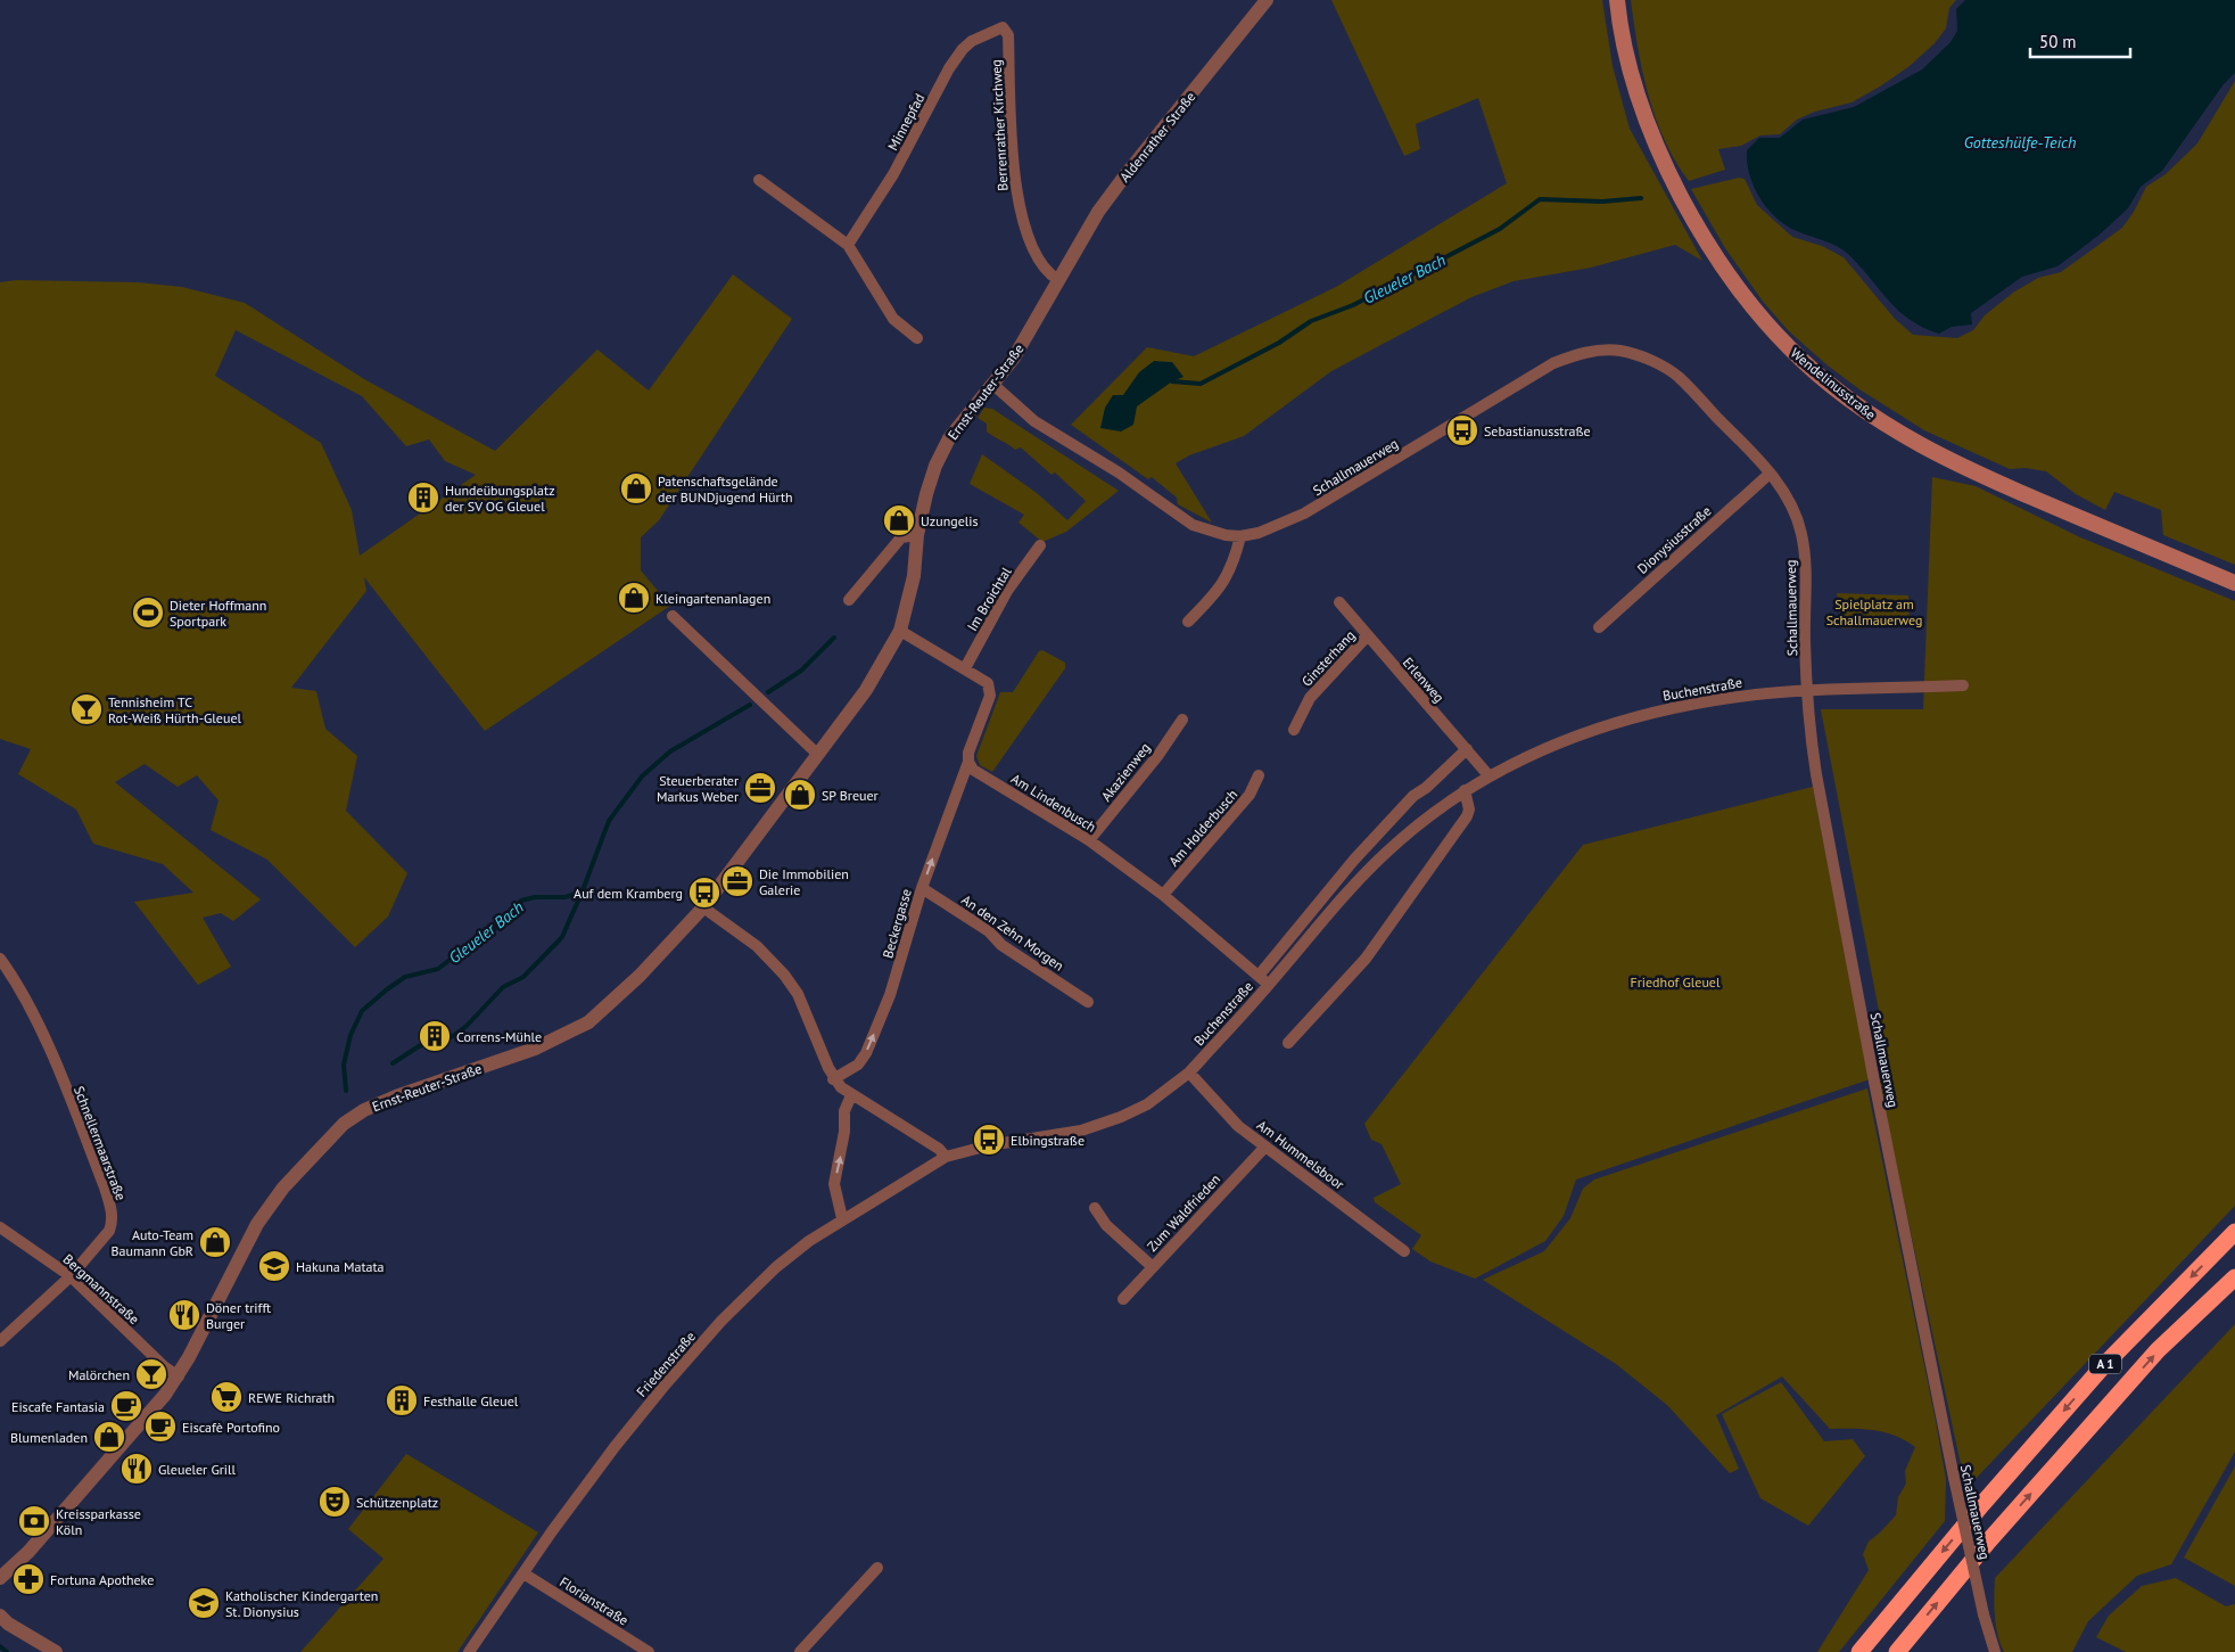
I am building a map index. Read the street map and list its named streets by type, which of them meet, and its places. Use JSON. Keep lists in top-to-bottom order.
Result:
{
  "streets": {
    "highway": ["A 1"],
    "main road": ["Wendelinusstraße"],
    "street": [
      "Minnepfad",
      "Berrenrather Kirchweg",
      "Aldenrather Straße",
      "Ernst-Reuter-Straße",
      "Schallmauerweg",
      "Dionysiusstraße",
      "Im Broichtal",
      "Ginsterhang",
      "Erlenweg",
      "Buchenstraße",
      "Akazienweg",
      "Am Lindenbusch",
      "Am Holderbusch",
      "Beckergasse",
      "An den Zehn Morgen",
      "Schnellermaarstraße",
      "Am Hummelsboor",
      "Zum Waldfrieden",
      "Bergmannstraße",
      "Friedenstraße",
      "Florianstraße"
    ]
  },
  "crossings": [
    ["Minnepfad", "Berrenrather Kirchweg"],
    ["Berrenrather Kirchweg", "Aldenrather Straße"],
    ["Berrenrather Kirchweg", "Ernst-Reuter-Straße"],
    ["Aldenrather Straße", "Ernst-Reuter-Straße"],
    ["Ernst-Reuter-Straße", "Schallmauerweg"],
    ["Ernst-Reuter-Straße", "Bergmannstraße"],
    ["Schallmauerweg", "Dionysiusstraße"],
    ["Schallmauerweg", "Buchenstraße"],
    ["Ginsterhang", "Erlenweg"],
    ["Erlenweg", "Buchenstraße"],
    ["Buchenstraße", "Am Lindenbusch"],
    ["Buchenstraße", "Am Hummelsboor"],
    ["Buchenstraße", "Friedenstraße"],
    ["Akazienweg", "Am Lindenbusch"],
    ["Am Lindenbusch", "Am Holderbusch"],
    ["Am Lindenbusch", "Beckergasse"],
    ["Beckergasse", "An den Zehn Morgen"],
    ["Schnellermaarstraße", "Bergmannstraße"],
    ["Am Hummelsboor", "Zum Waldfrieden"],
    ["Friedenstraße", "Florianstraße"]
  ],
  "one_way": ["Beckergasse"],
  "water": ["Gotteshülfe-Teich", "Gleueler Bach"],
  "parks": ["Spielplatz am Schallmauerweg", "Friedhof Gleuel"],
  "places": {
    "bus stop": ["Sebastianusstraße", "Auf dem Kramberg", "Elbingstraße"],
    "shop": [
      "Patenschaftsgelände der BUNDjugend Hürth",
      "Uzungelis",
      "Kleingartenanlagen",
      "SP Breuer",
      "Auto-Team Baumann GbR",
      "Blumenladen"
    ],
    "building": ["Hundeübungsplatz der SV OG Gleuel", "Correns-Mühle", "Festhalle Gleuel"],
    "sports": ["Dieter Hoffmann Sportpark"],
    "bar": ["Tennisheim TC Rot-Weiß Hürth-Gleuel", "Malörchen"],
    "office": ["Steuerberater Markus Weber", "Die Immobilien Galerie"],
    "school or university": ["Hakuna Matata", "Katholischer Kindergarten St. Dionysius"],
    "restaurant": ["Döner trifft Burger", "Gleueler Grill"],
    "supermarket": ["REWE Richrath"],
    "cafe": ["Eiscafe Fantasia", "Eiscafè Portofino"],
    "theatre": ["Schützenplatz"],
    "bank": ["Kreissparkasse Köln"],
    "pharmacy": ["Fortuna Apotheke"]
  },
  "scale_bar": "50 m"
}
